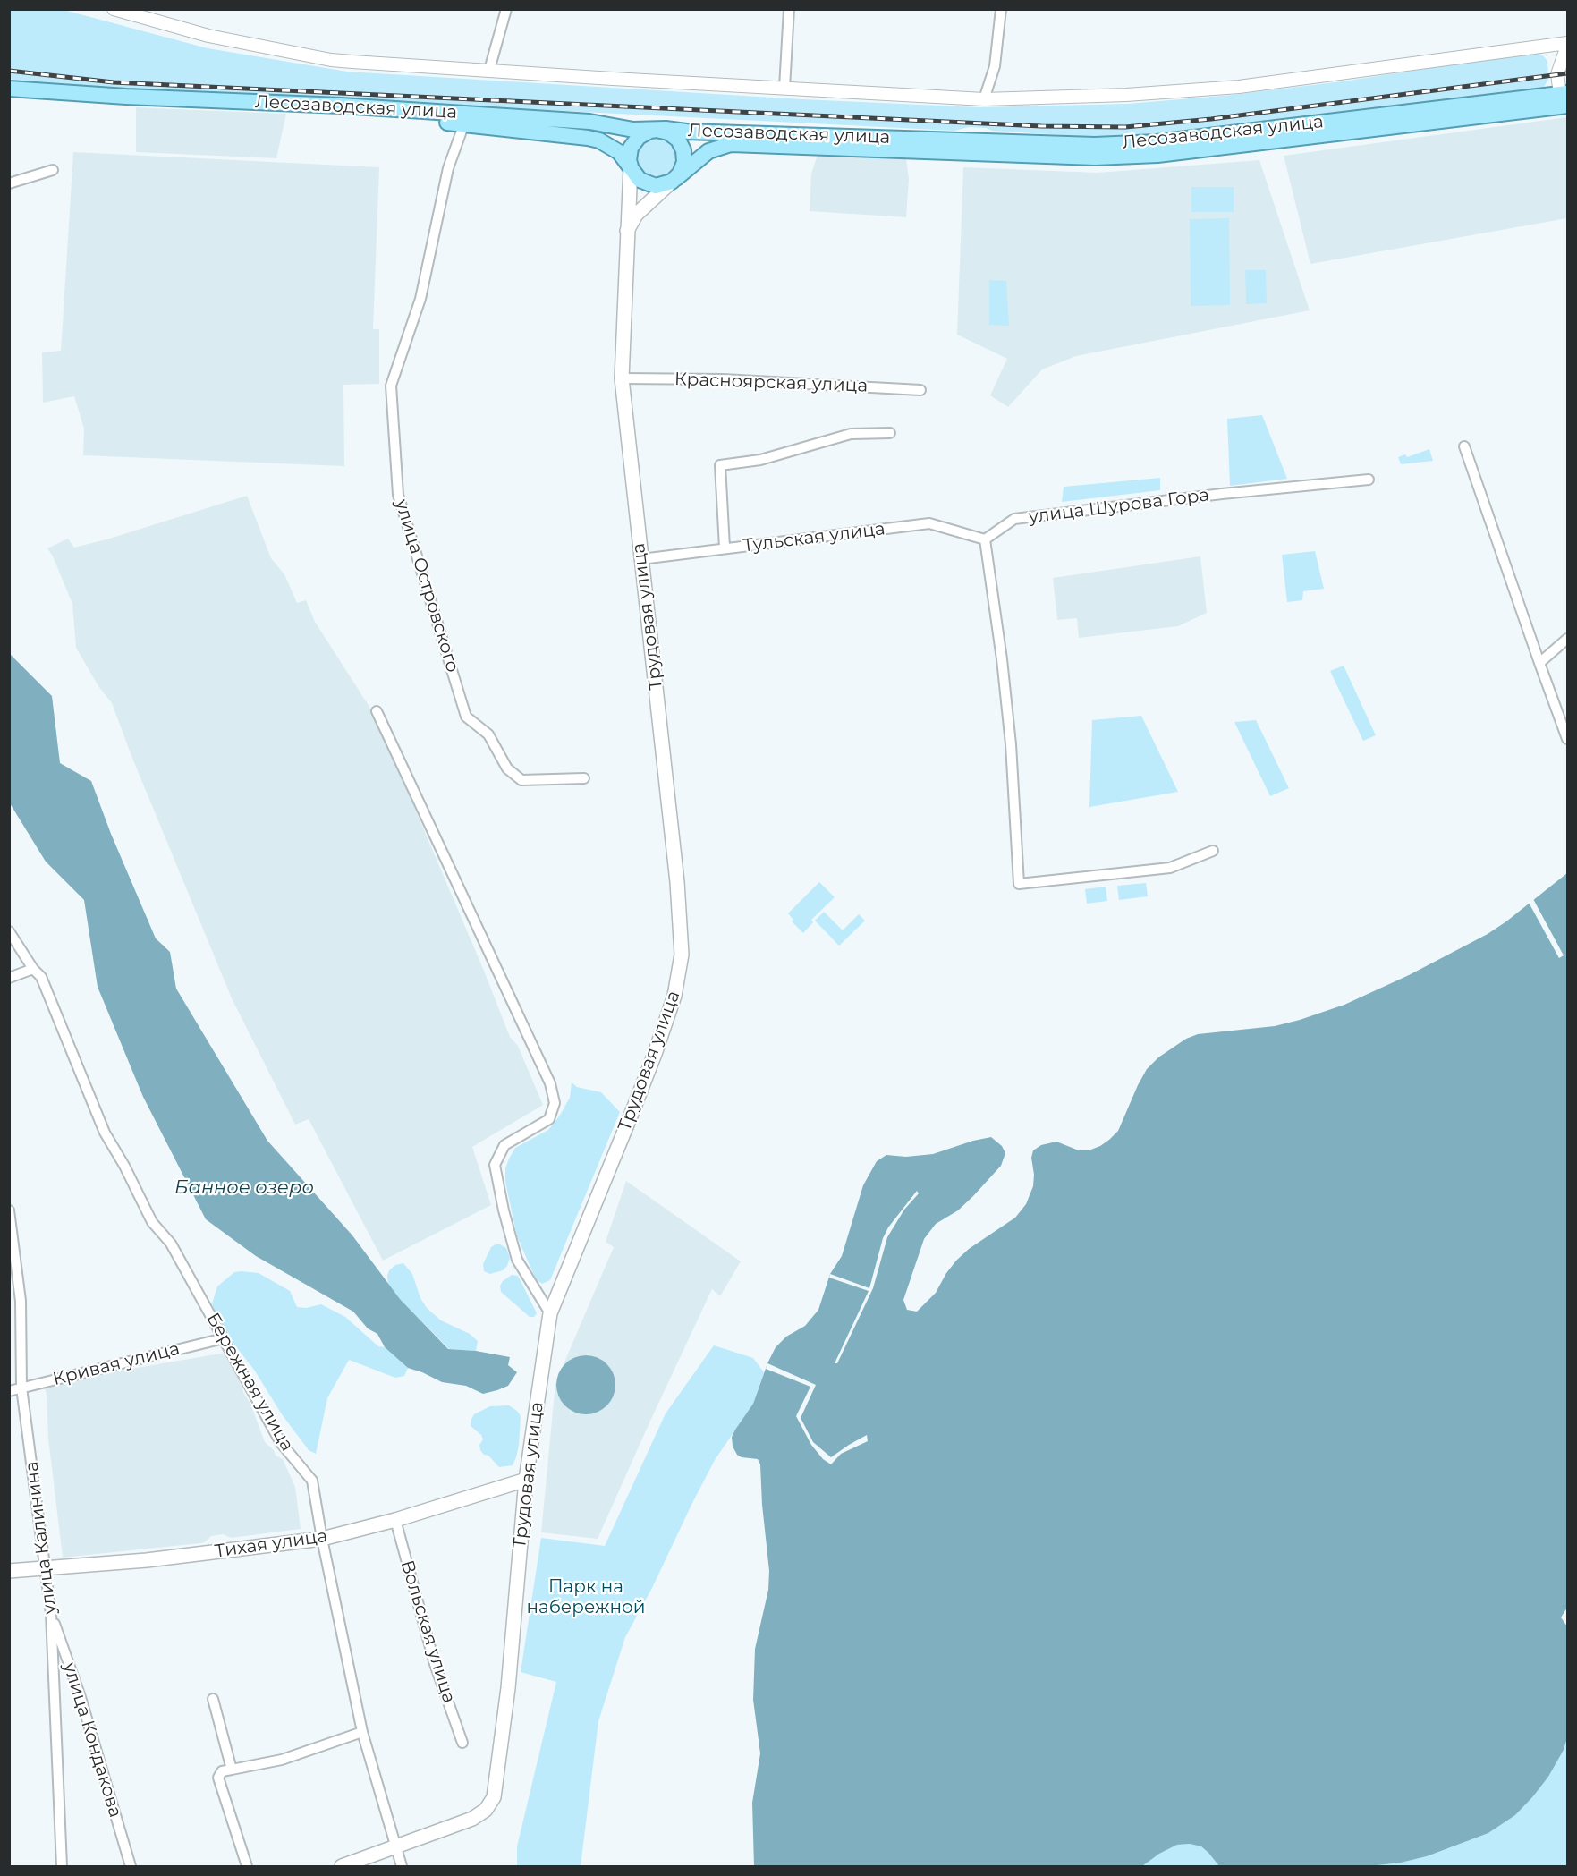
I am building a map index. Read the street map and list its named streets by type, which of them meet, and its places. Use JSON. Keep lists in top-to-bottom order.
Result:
{
  "streets": {
    "main road": ["Лесозаводская улица", "Трудовая улица", "Тихая улица"],
    "street": [
      "Красноярская улица",
      "улица Шурова Гора",
      "Тульская улица",
      "улица Островского",
      "Кривая улица",
      "Бережная улица",
      "улица Калинина",
      "Вольская улица",
      "улица Кондакова"
    ]
  },
  "crossings": [
    ["Лесозаводская улица", "улица Островского"],
    ["Лесозаводская улица", "Трудовая улица"],
    ["Красноярская улица", "Трудовая улица"],
    ["улица Шурова Гора", "Тульская улица"],
    ["Тульская улица", "Трудовая улица"],
    ["Трудовая улица", "Бережная улица"],
    ["Трудовая улица", "Тихая улица"],
    ["Кривая улица", "Бережная улица"],
    ["Кривая улица", "улица Калинина"],
    ["Бережная улица", "Тихая улица"],
    ["улица Калинина", "Тихая улица"],
    ["улица Калинина", "улица Кондакова"],
    ["Тихая улица", "Вольская улица"]
  ],
  "water": ["Банное озеро"],
  "parks": ["Парк на набережной"]
}
